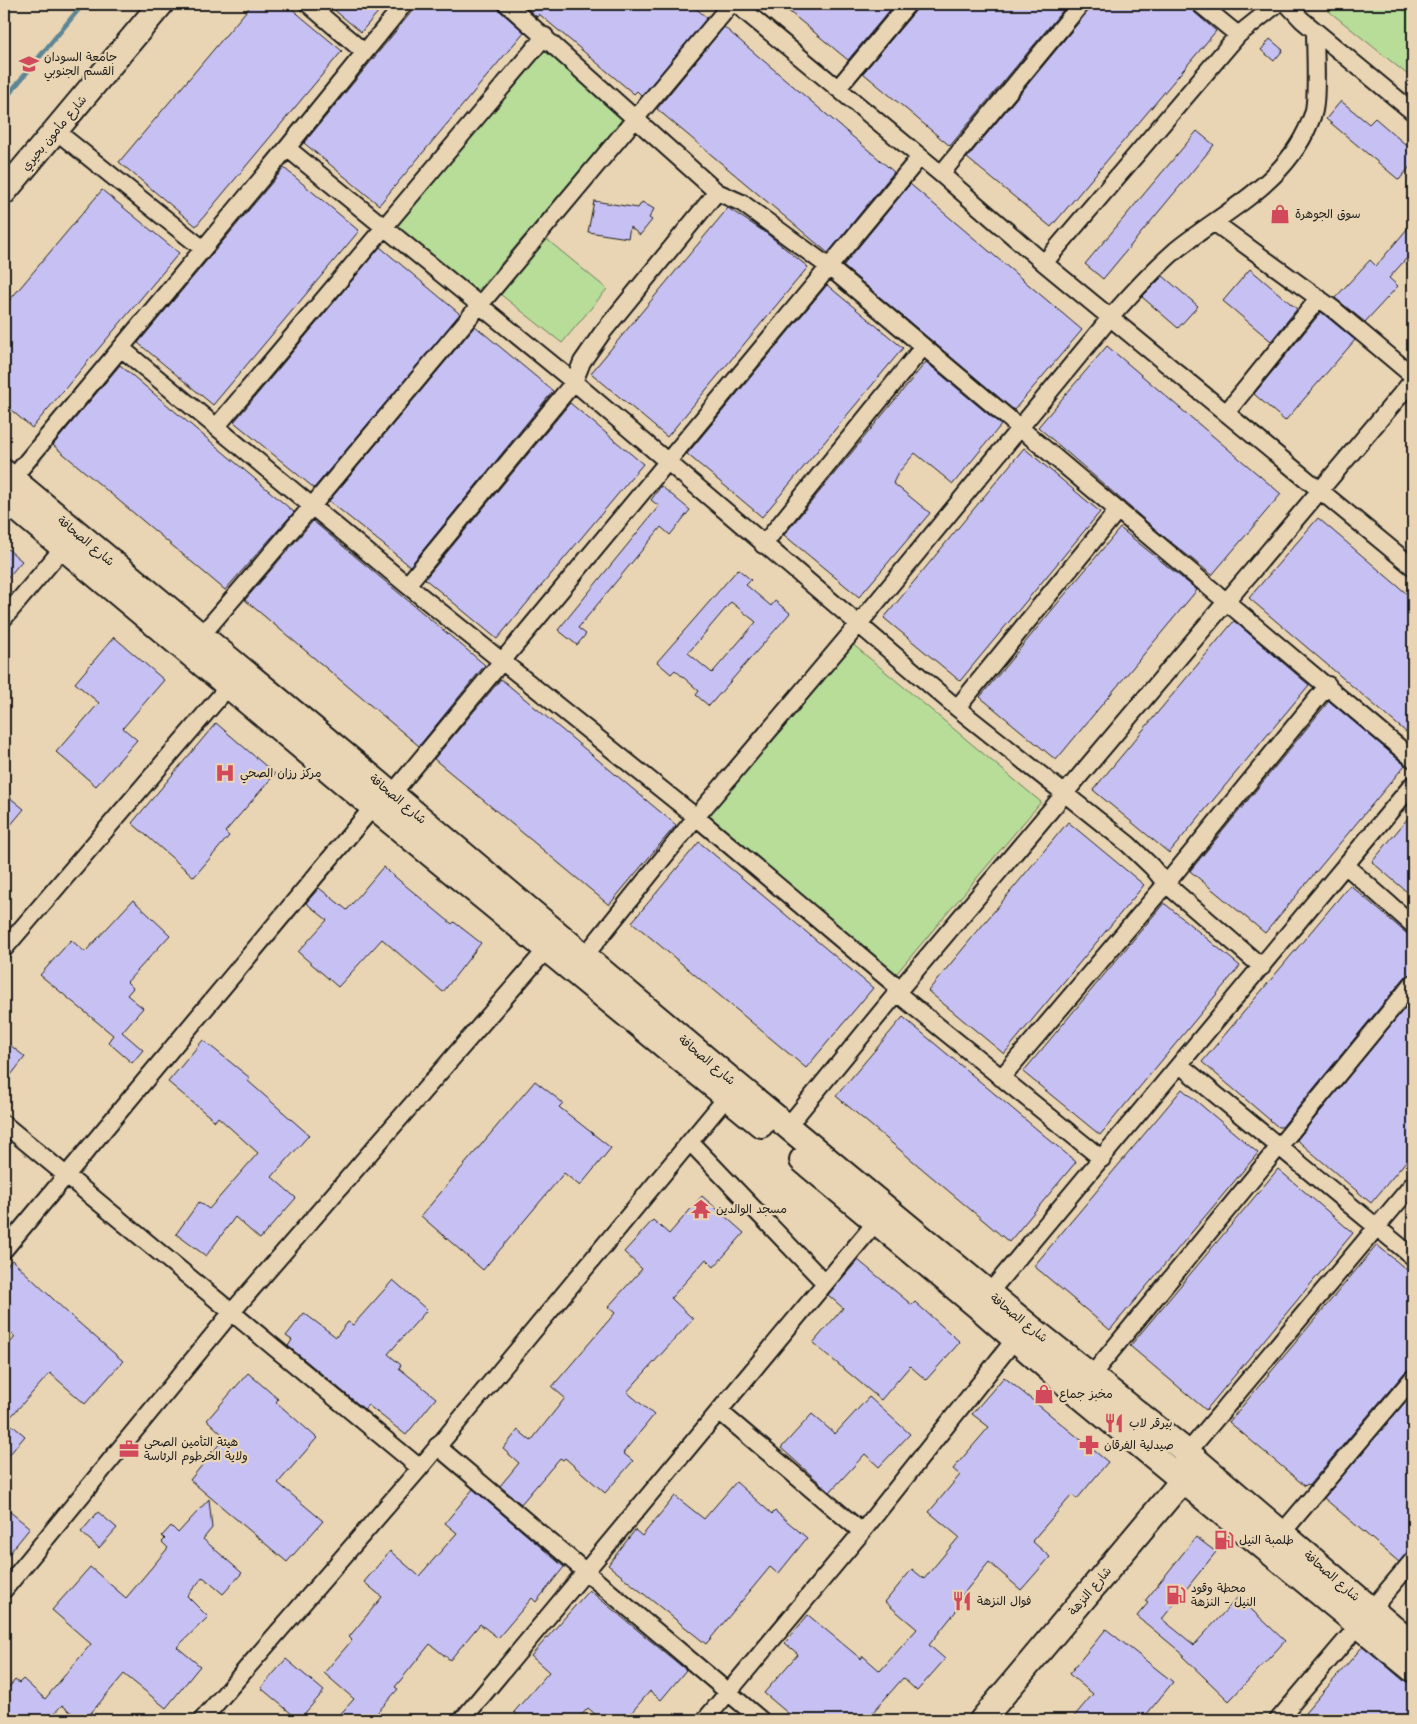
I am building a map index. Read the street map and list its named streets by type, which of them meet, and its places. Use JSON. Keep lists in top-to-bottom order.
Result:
{
  "streets": {
    "main road": ["شارع مأمون بحيري", "شارع الصحافة", "شارع النزهة"]
  },
  "crossings": [
    ["شارع الصحافة", "شارع النزهة"]
  ],
  "places": {
    "school or university": ["جامعة السودان القسم الجنوبي"],
    "shop": ["سوق الجوهرة", "مخبز جماع"],
    "hospital": ["مركز رزان الصحي"],
    "temple": ["مسجد الوالدين"],
    "restaurant": ["بيرقر لاب", "فوال النزهة"],
    "pharmacy": ["صيدلية الفرقان"],
    "office": ["هيئة التأمين الصحي ولاية الخرطوم الرئاسة"],
    "fuel station": ["طلمبة النيل", "محطة وقود النيل - النزهة"]
  }
}
